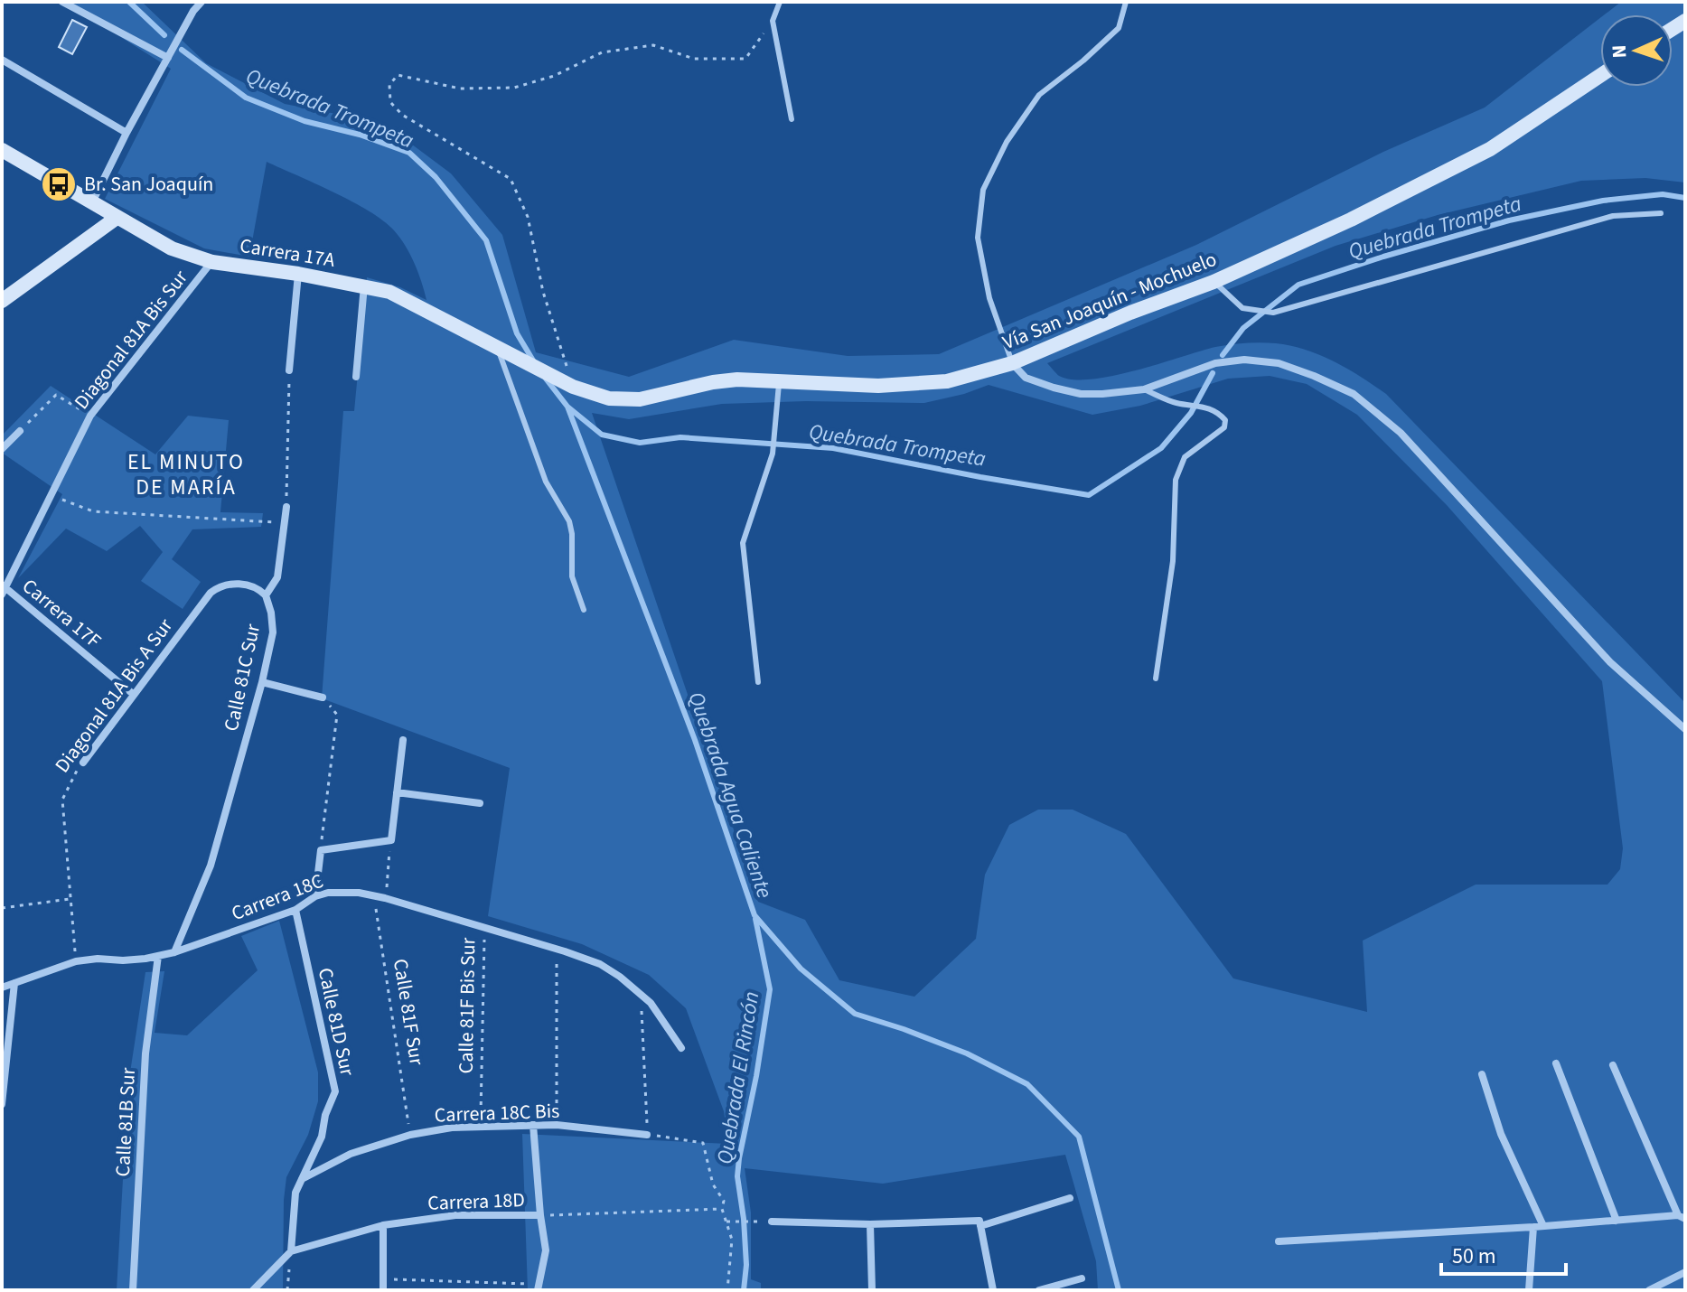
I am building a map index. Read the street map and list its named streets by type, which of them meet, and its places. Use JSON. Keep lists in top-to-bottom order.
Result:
{
  "streets": {
    "street": [
      "Carrera 17A",
      "Vía San Joaquín - Mochuelo",
      "Diagonal 81A Bis Sur",
      "Carrera 17F",
      "Calle 81C Sur",
      "Diagonal 81A Bis A Sur",
      "Carrera 18C",
      "Calle 81D Sur",
      "Carrera 18C Bis",
      "Calle 81B Sur",
      "Carrera 18D"
    ],
    "path": ["Calle 81F Bis Sur", "Calle 81F Sur"]
  },
  "crossings": [
    ["Carrera 17A", "Vía San Joaquín - Mochuelo"],
    ["Carrera 17A", "Diagonal 81A Bis Sur"],
    ["Diagonal 81A Bis Sur", "Carrera 17F"],
    ["Carrera 17F", "Diagonal 81A Bis A Sur"],
    ["Calle 81C Sur", "Diagonal 81A Bis A Sur"],
    ["Calle 81C Sur", "Carrera 18C"],
    ["Diagonal 81A Bis A Sur", "Carrera 18C"],
    ["Carrera 18C", "Calle 81F Bis Sur"],
    ["Carrera 18C", "Calle 81F Sur"],
    ["Carrera 18C", "Calle 81D Sur"],
    ["Carrera 18C", "Calle 81B Sur"],
    ["Calle 81F Bis Sur", "Carrera 18C Bis"],
    ["Calle 81F Sur", "Carrera 18C Bis"],
    ["Calle 81D Sur", "Carrera 18C Bis"],
    ["Calle 81D Sur", "Carrera 18D"]
  ],
  "districts": ["EL MINUTO DE MARÍA"],
  "water": ["Quebrada Trompeta", "Quebrada Agua Caliente", "Quebrada El Rincón"],
  "places": {
    "bus stop": ["Br. San Joaquín"]
  },
  "scale_bar": "50 m",
  "north": "left"
}
